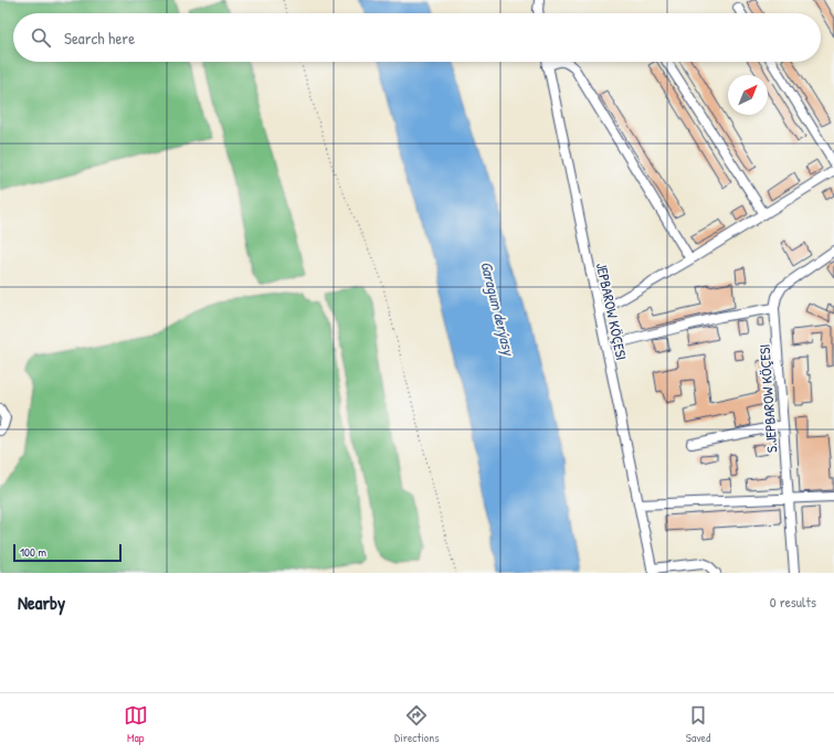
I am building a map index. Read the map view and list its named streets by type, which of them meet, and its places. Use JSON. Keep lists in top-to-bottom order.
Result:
{
  "streets": {
    "street": ["JEPBAROW KÖÇESI", "S.JEPBAROW KÖÇESI"]
  },
  "water": ["Garagum derýasy"],
  "scale_bar": "100 m",
  "north": "top right",
  "page": {
    "search": "Search here",
    "scale": "100 m",
    "heading": ["Nearby", "0 results"],
    "nav": ["Map", "Directions", "Saved"]
  }
}
